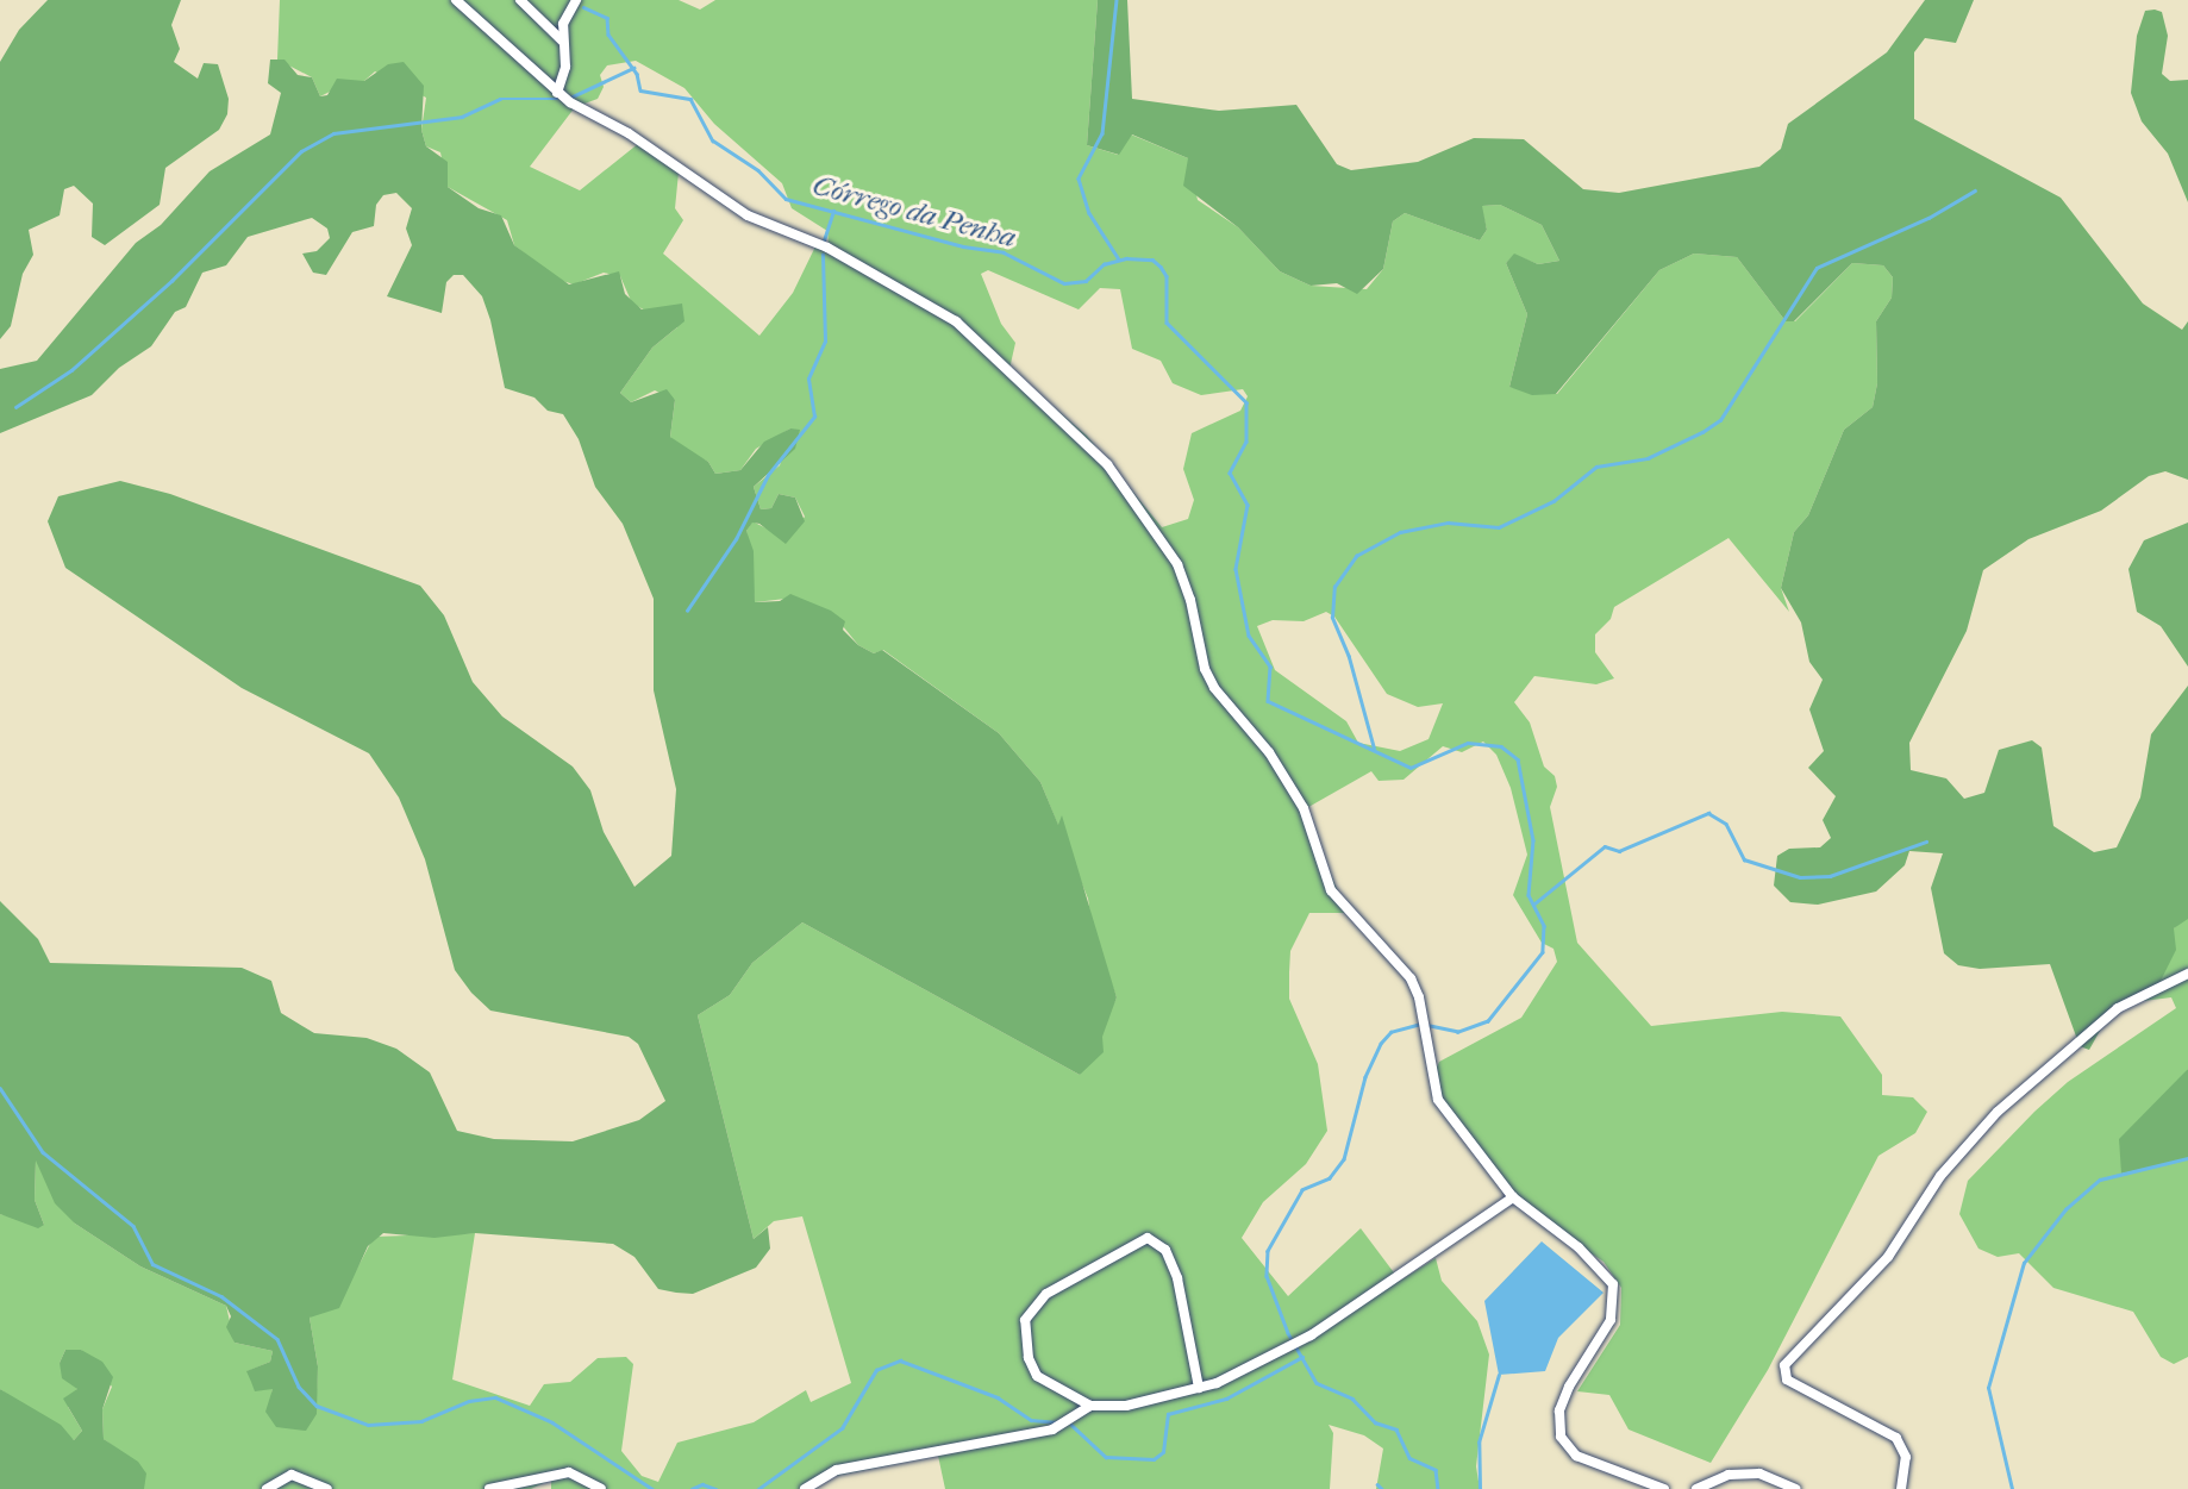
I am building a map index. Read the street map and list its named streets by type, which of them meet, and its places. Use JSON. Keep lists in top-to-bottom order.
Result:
{
  "water": ["Córrego da Penha"]
}
